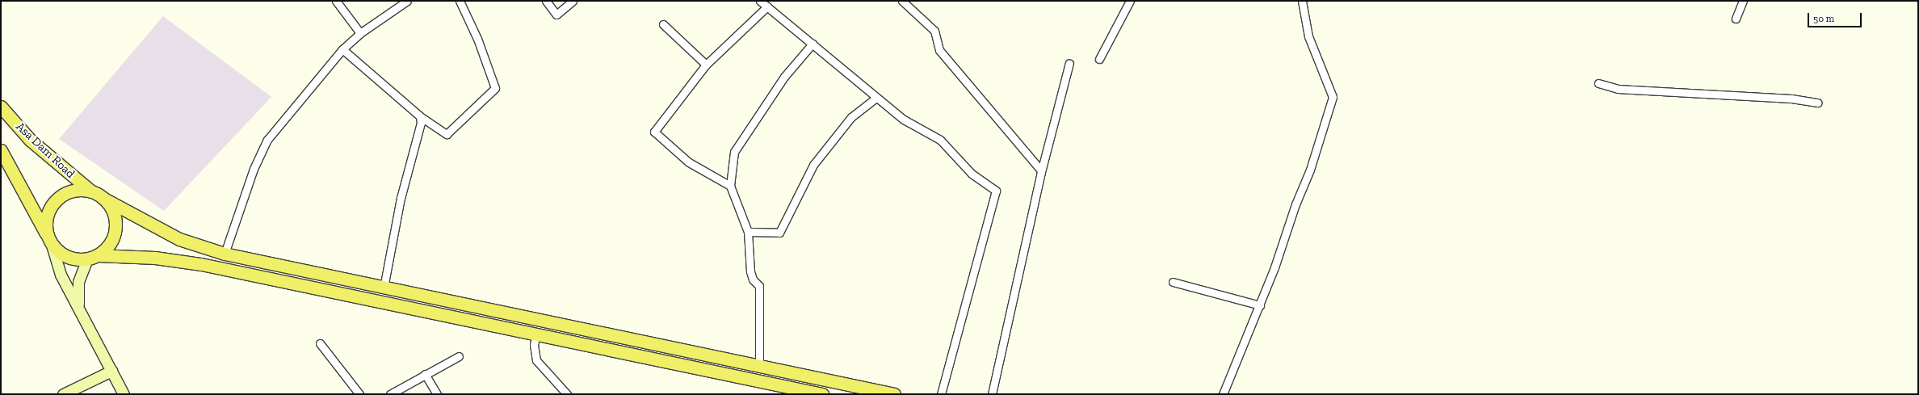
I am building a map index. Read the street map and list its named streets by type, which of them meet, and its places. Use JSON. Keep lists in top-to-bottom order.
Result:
{
  "streets": {
    "main road": ["Asa Dam Road"]
  },
  "scale_bar": "50 m"
}
